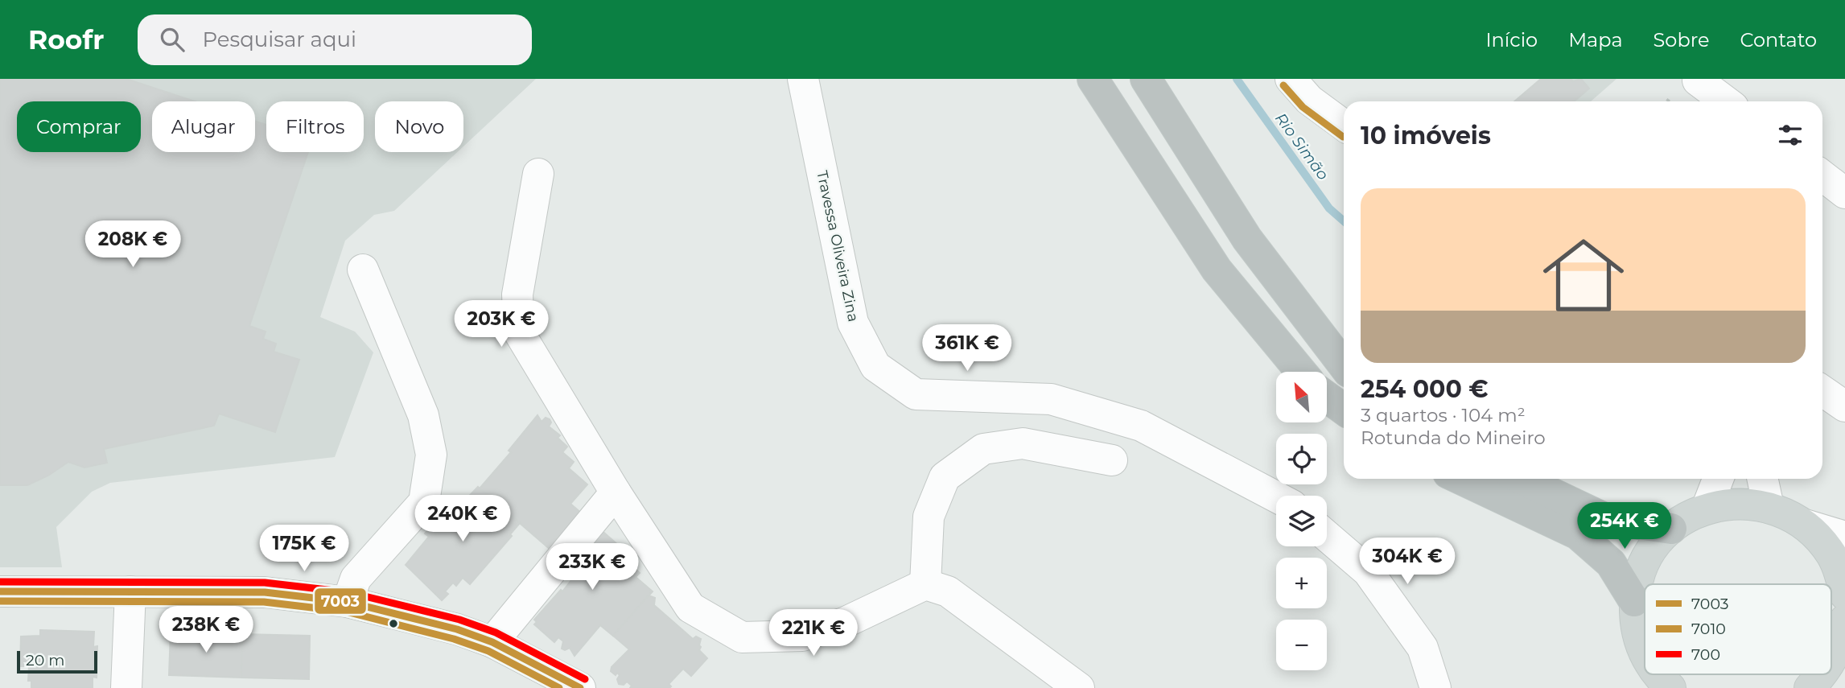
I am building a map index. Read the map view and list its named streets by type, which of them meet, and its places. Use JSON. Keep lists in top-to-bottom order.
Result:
{
  "streets": {
    "street": ["Travessa Oliveira Zina"]
  },
  "water": ["Rio Simão"],
  "lines": ["transit line 7010", "transit line 700", "transit line 7003"],
  "legend": ["7003", "7010", "700"],
  "scale_bar": "20 m",
  "north": "top left",
  "page": {
    "header": "Roofr",
    "search": "Pesquisar aqui",
    "nav": [
      "Início",
      "Mapa",
      "Sobre",
      "Contato"
    ],
    "chip": [
      "Comprar",
      "Alugar",
      "Filtros",
      "Novo"
    ],
    "heading": "10 imóveis",
    "list": [
      {
        "name": "254 000 €",
        "note": "3 quartos · 104 m² · Rotunda do Mineiro"
      }
    ],
    "price": [
      "208K €",
      "203K €",
      "361K €",
      "240K €",
      "254K €",
      "175K €",
      "304K €",
      "233K €",
      "238K €",
      "221K €"
    ],
    "map_buttons": ["+", "−"],
    "scale": "20 m"
  }
}
